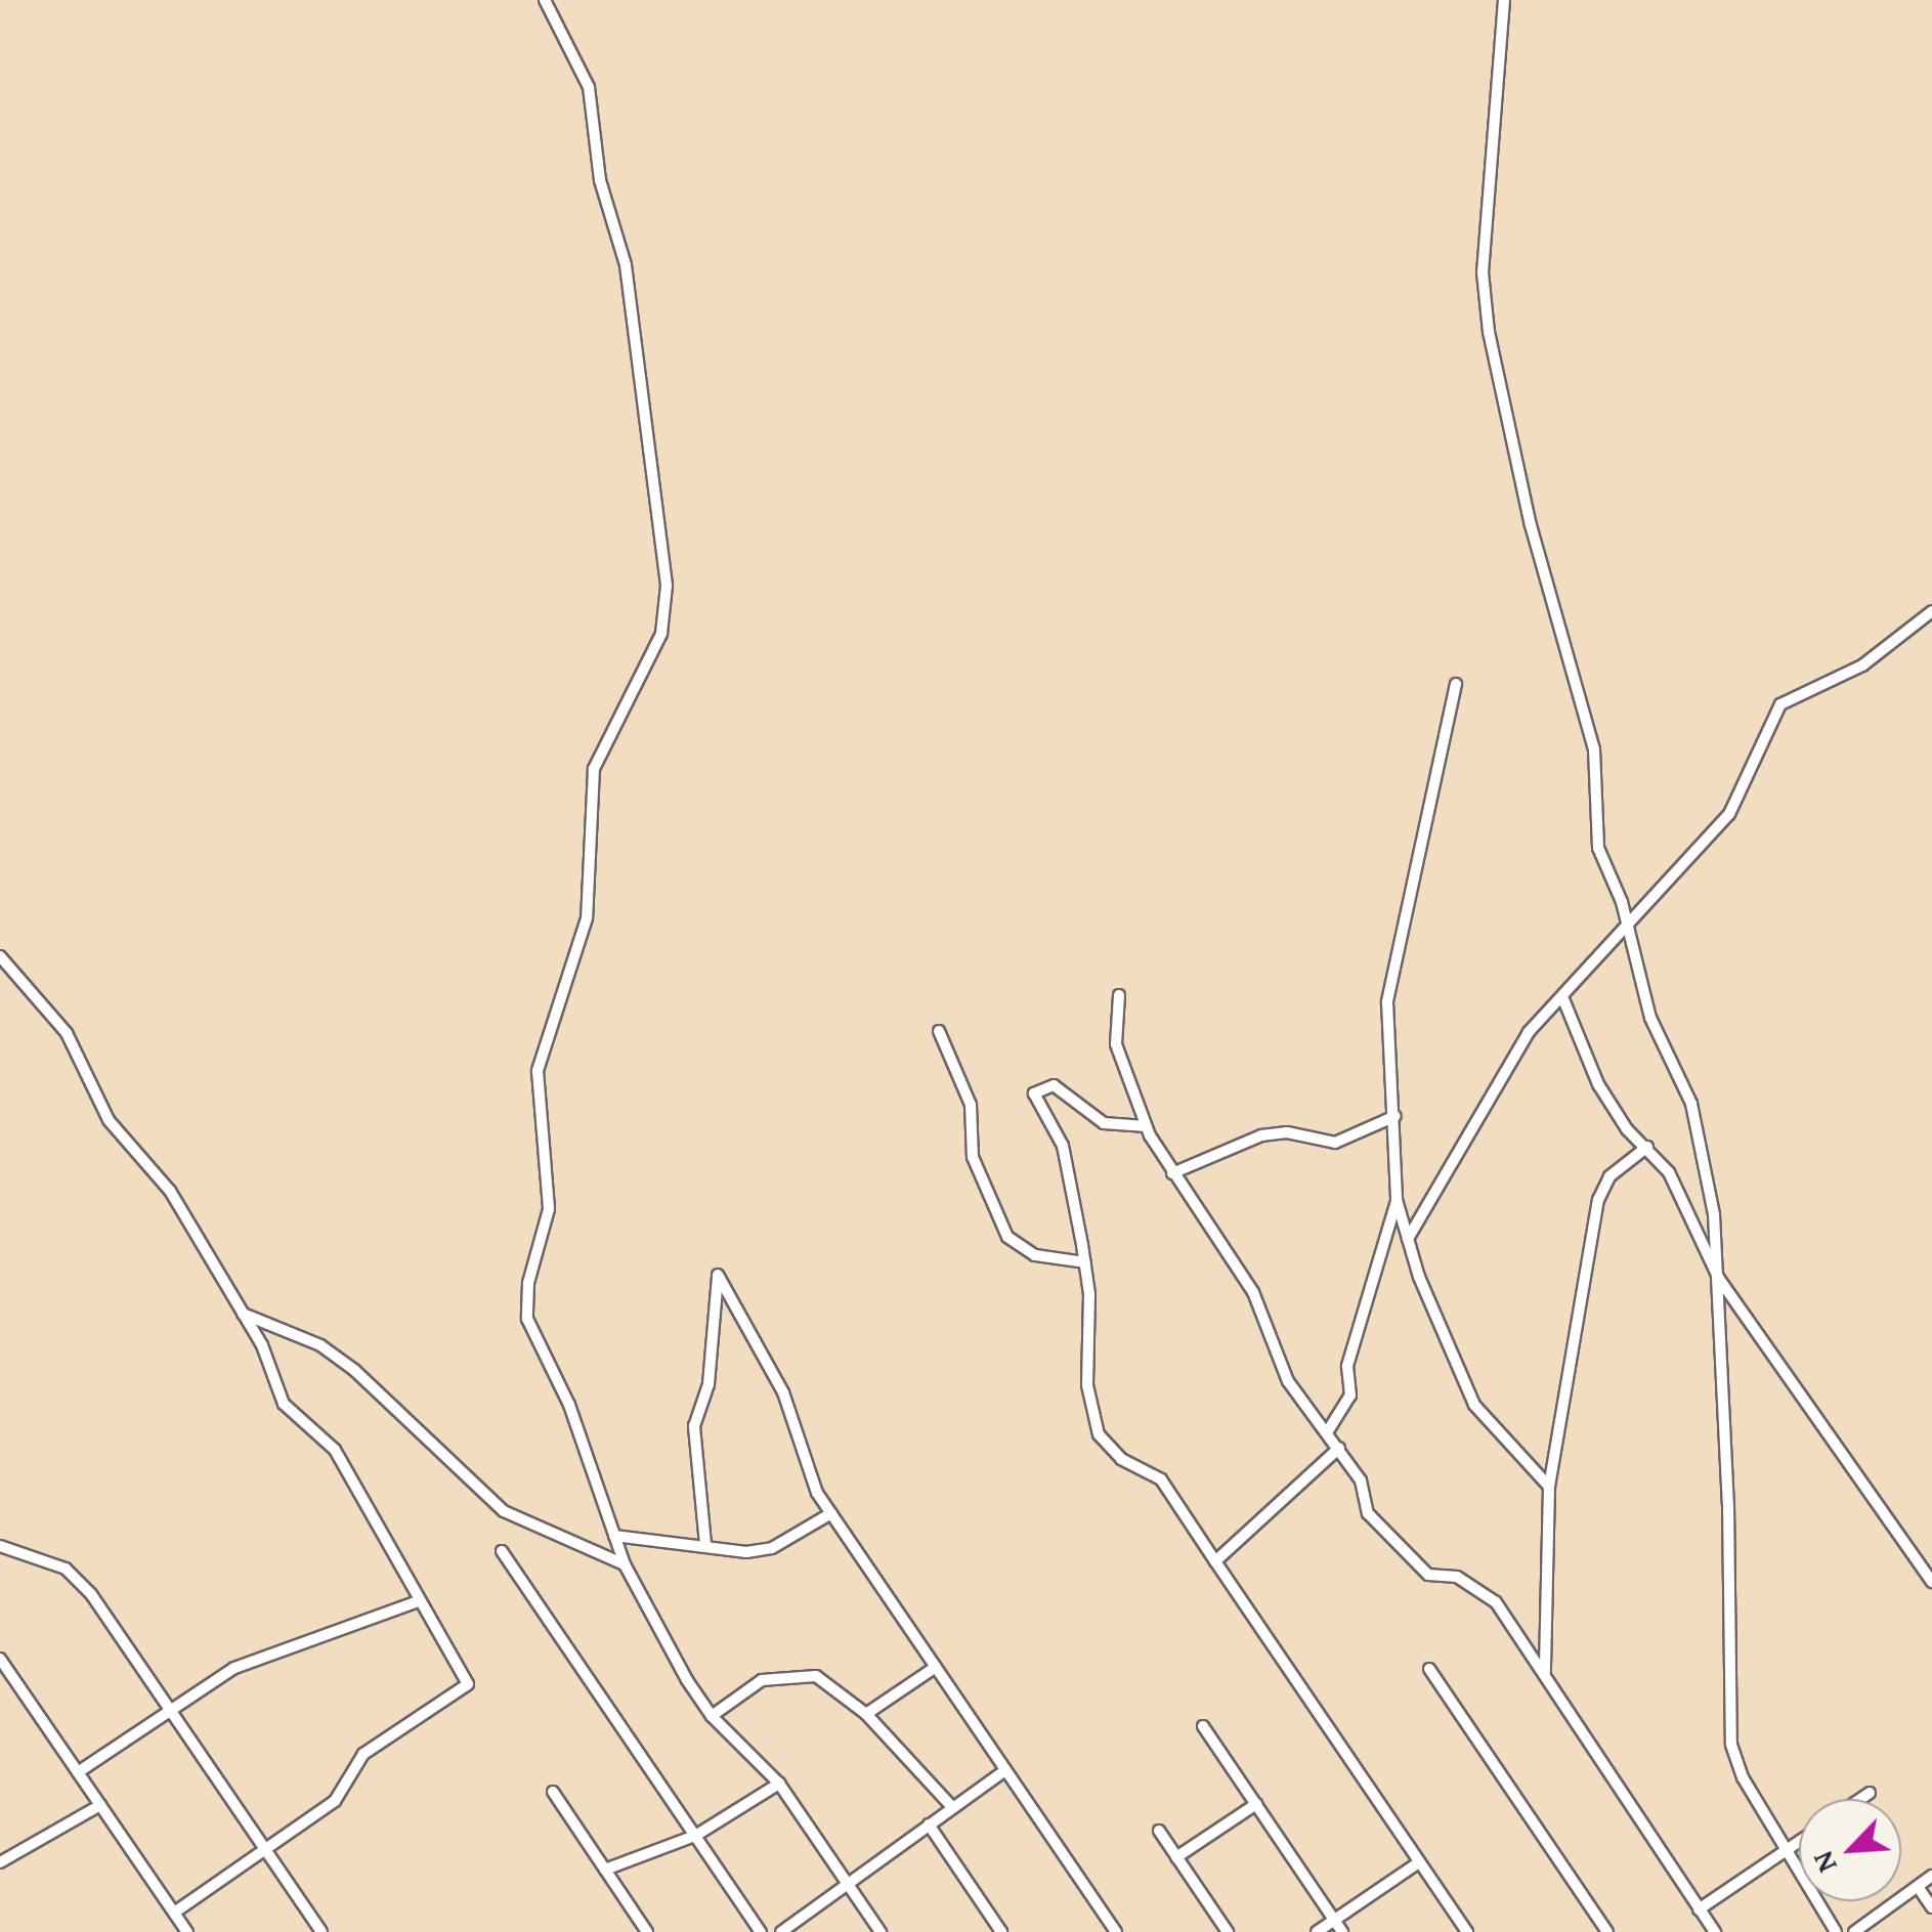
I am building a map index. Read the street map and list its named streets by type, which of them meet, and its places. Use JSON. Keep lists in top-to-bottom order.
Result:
{
  "north": "bottom left"
}
